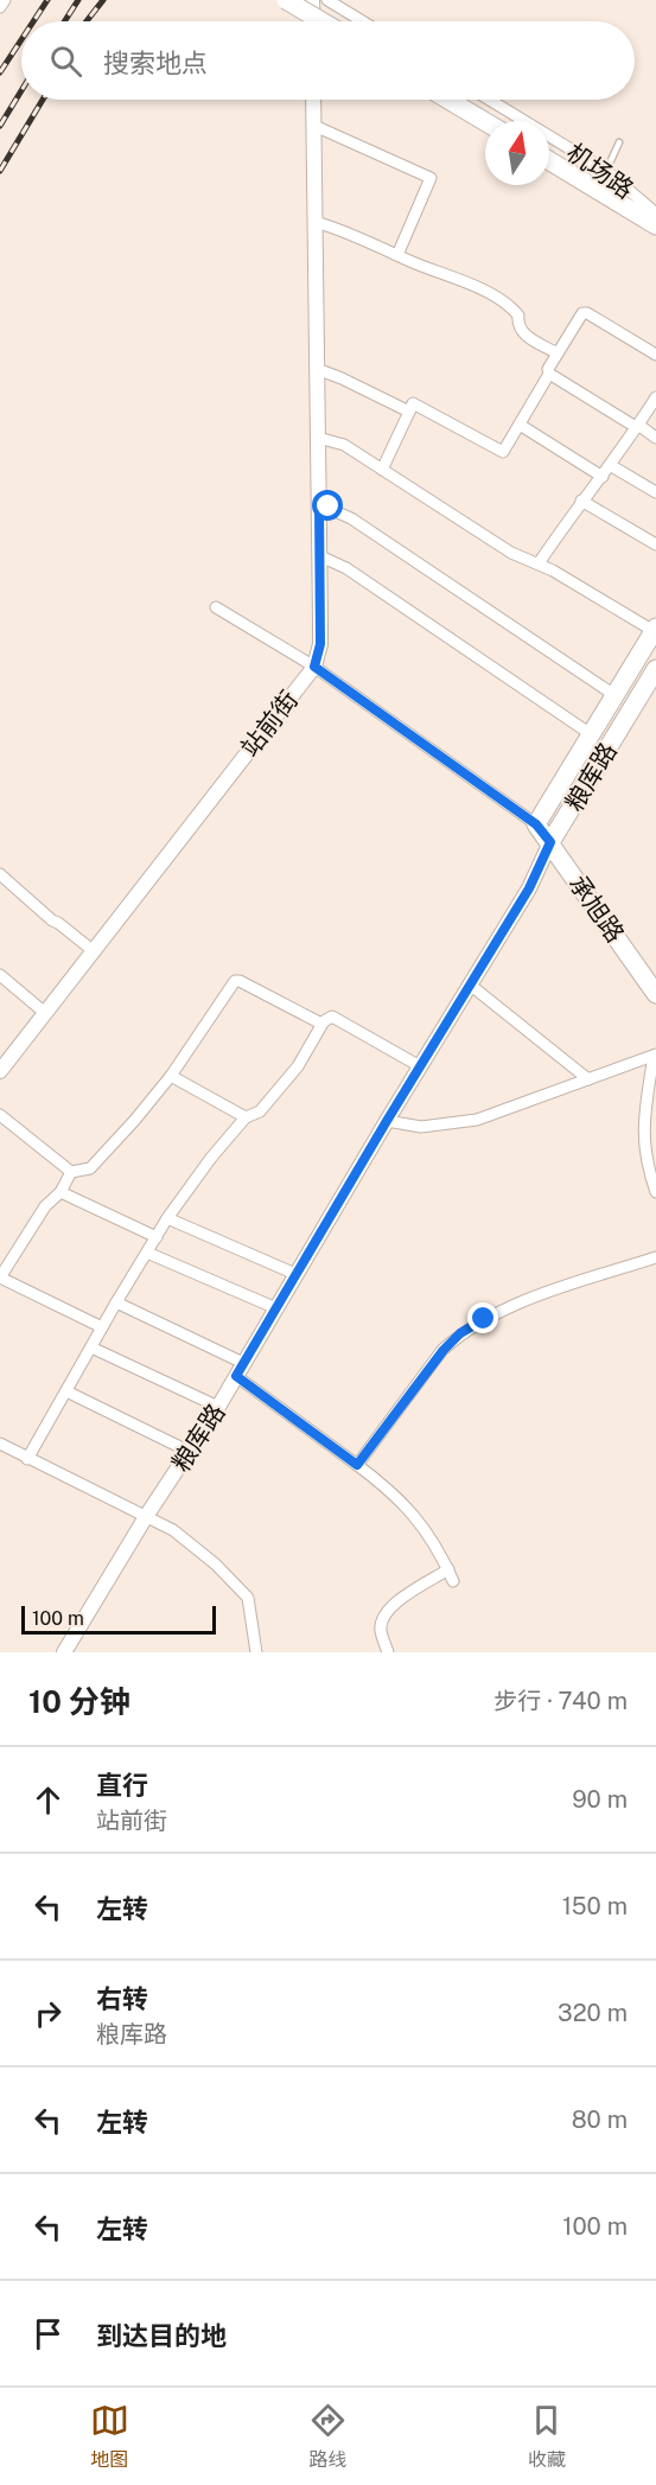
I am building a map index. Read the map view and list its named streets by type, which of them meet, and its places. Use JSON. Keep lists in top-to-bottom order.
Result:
{
  "streets": {
    "main road": ["粮库路", "承旭路"],
    "street": ["机场路", "站前街"]
  },
  "crossings": [
    ["粮库路", "承旭路"]
  ],
  "scale_bar": "100 m",
  "north": "top",
  "page": {
    "search": "搜索地点",
    "scale": "100 m",
    "heading": ["10 分钟", "步行 · 740 m"],
    "list": [
      ["直行", "站前街", "90 m"],
      ["左转", "150 m"],
      ["右转", "粮库路", "320 m"],
      ["左转", "80 m"],
      ["左转", "100 m"],
      "到达目的地"
    ],
    "nav": ["地图", "路线", "收藏"]
  }
}
